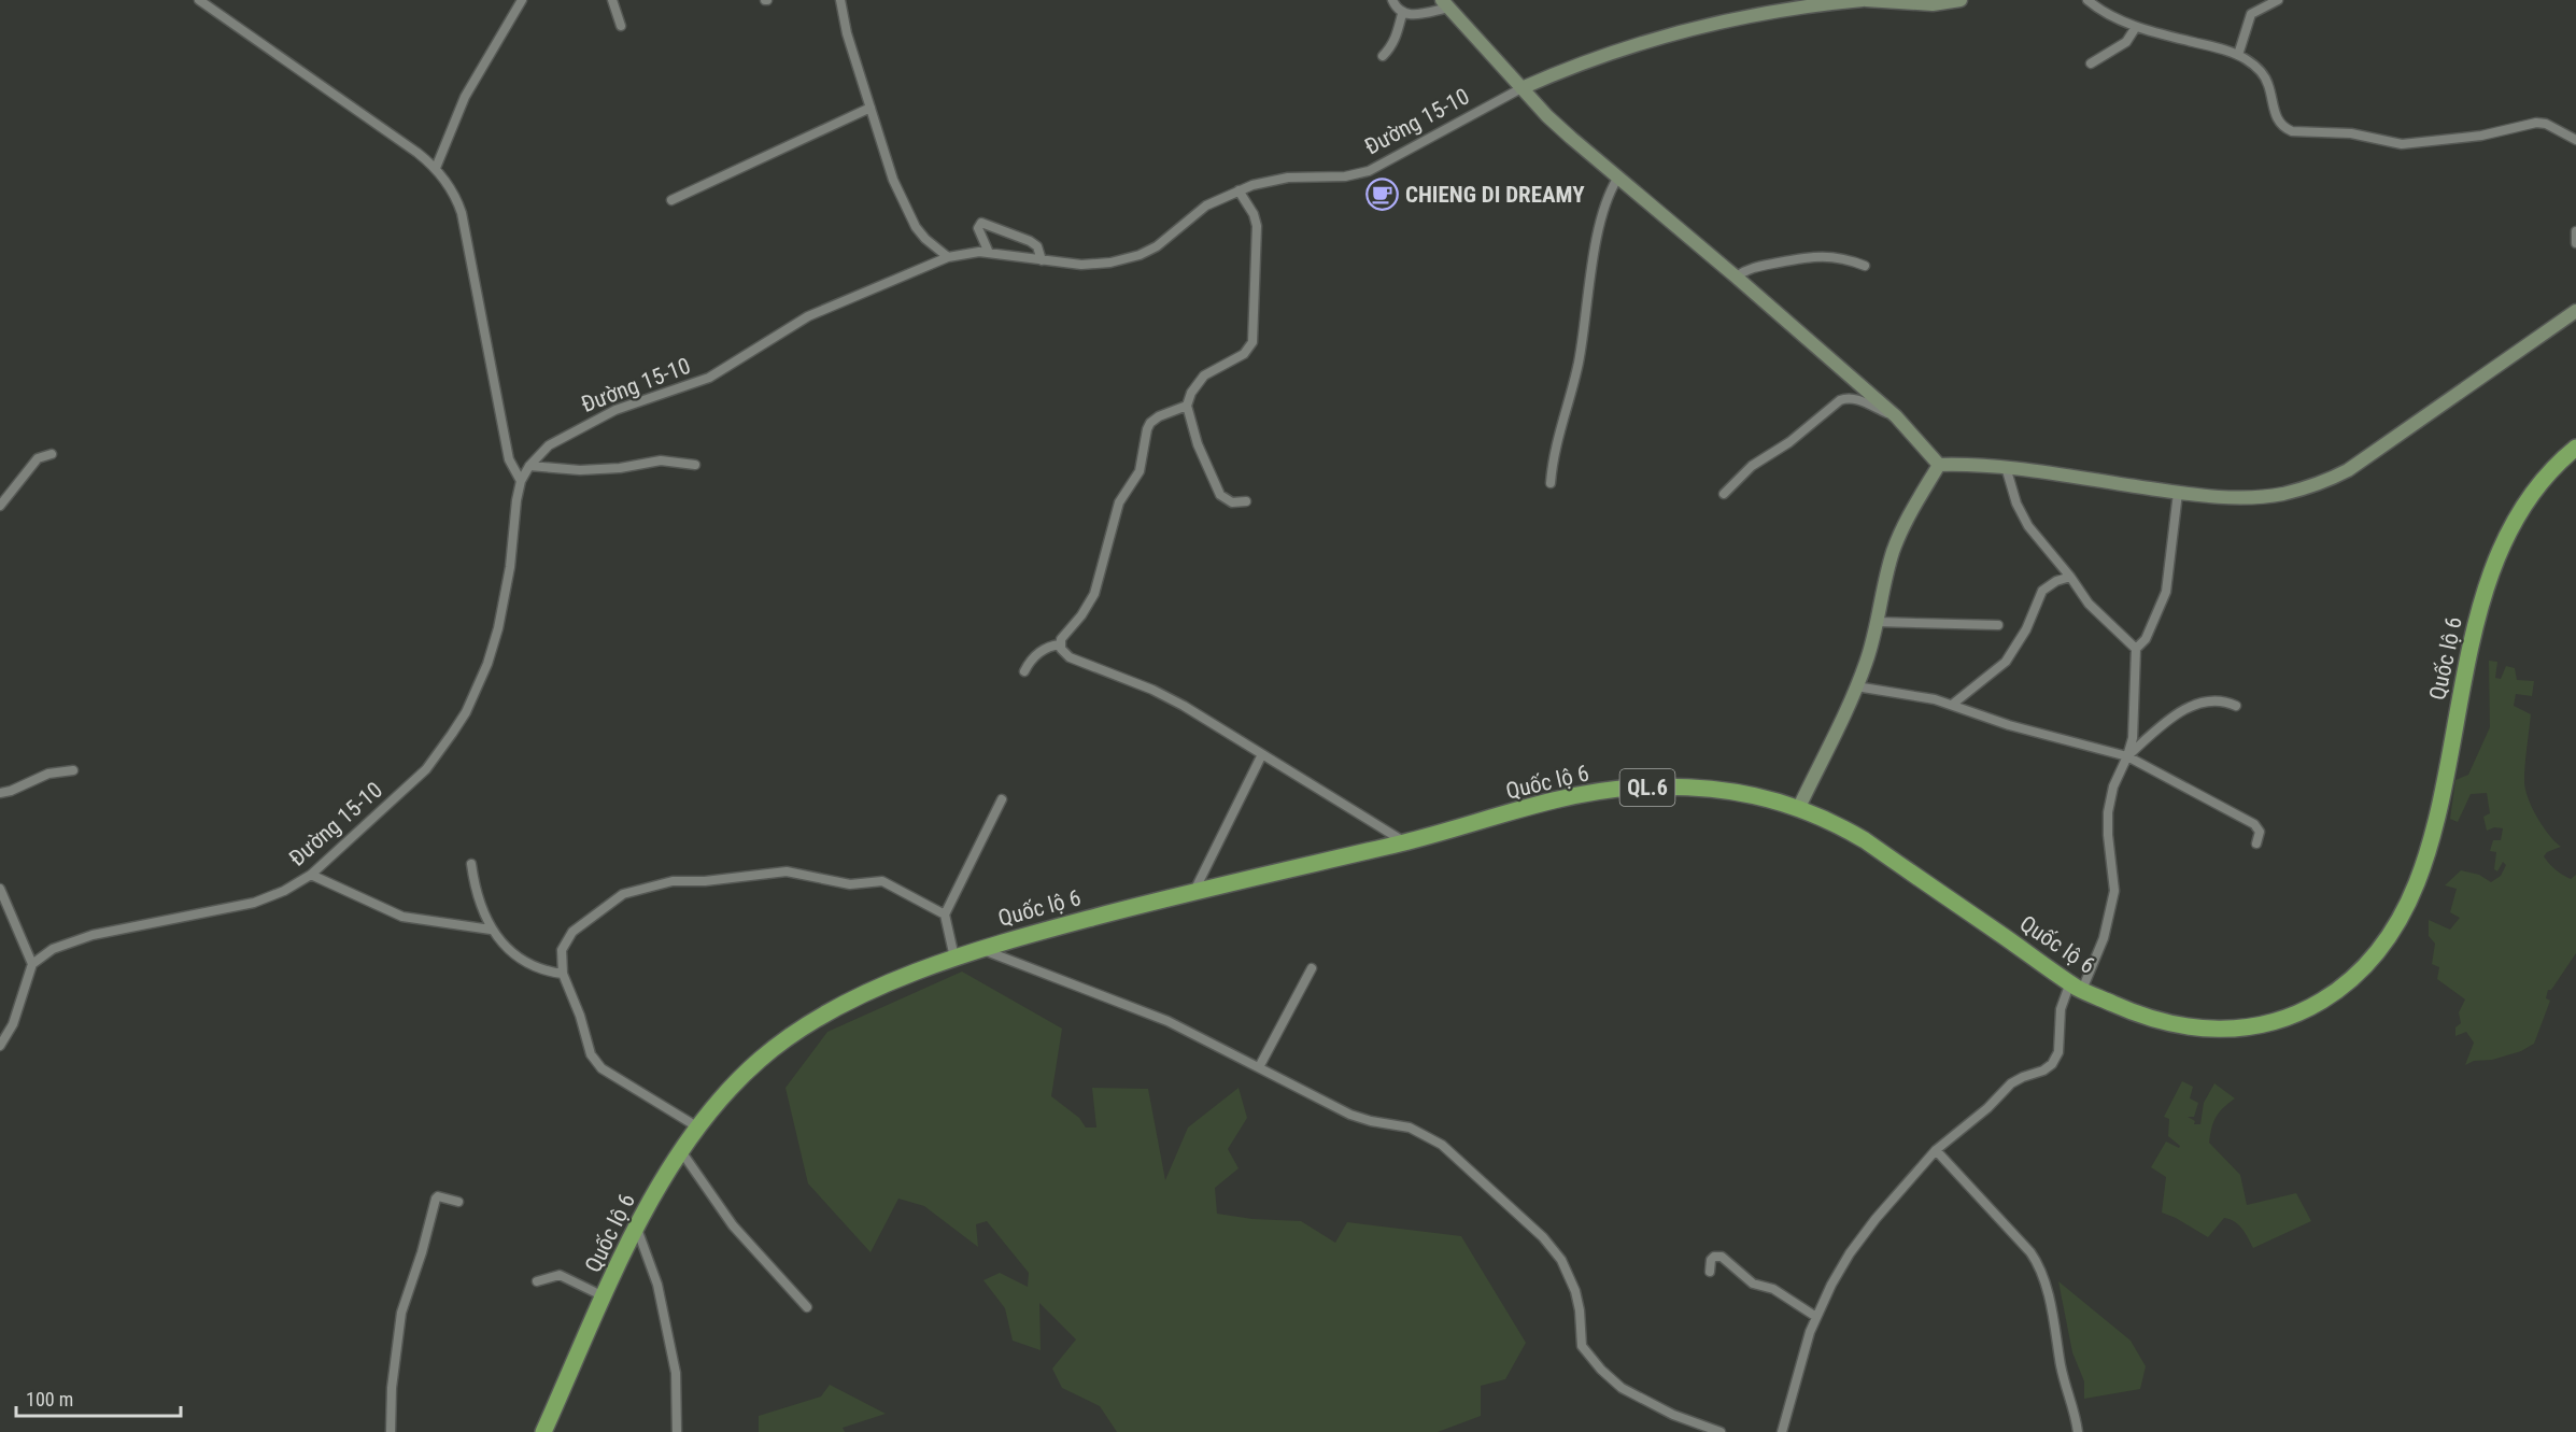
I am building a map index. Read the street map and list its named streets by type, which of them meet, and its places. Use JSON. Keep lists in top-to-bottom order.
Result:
{
  "streets": {
    "highway": ["Quốc lộ 6", "QL.6"],
    "street": ["Đường 15-10"]
  },
  "places": {
    "cafe": ["CHIENG DI DREAMY"]
  },
  "scale_bar": "100 m"
}
